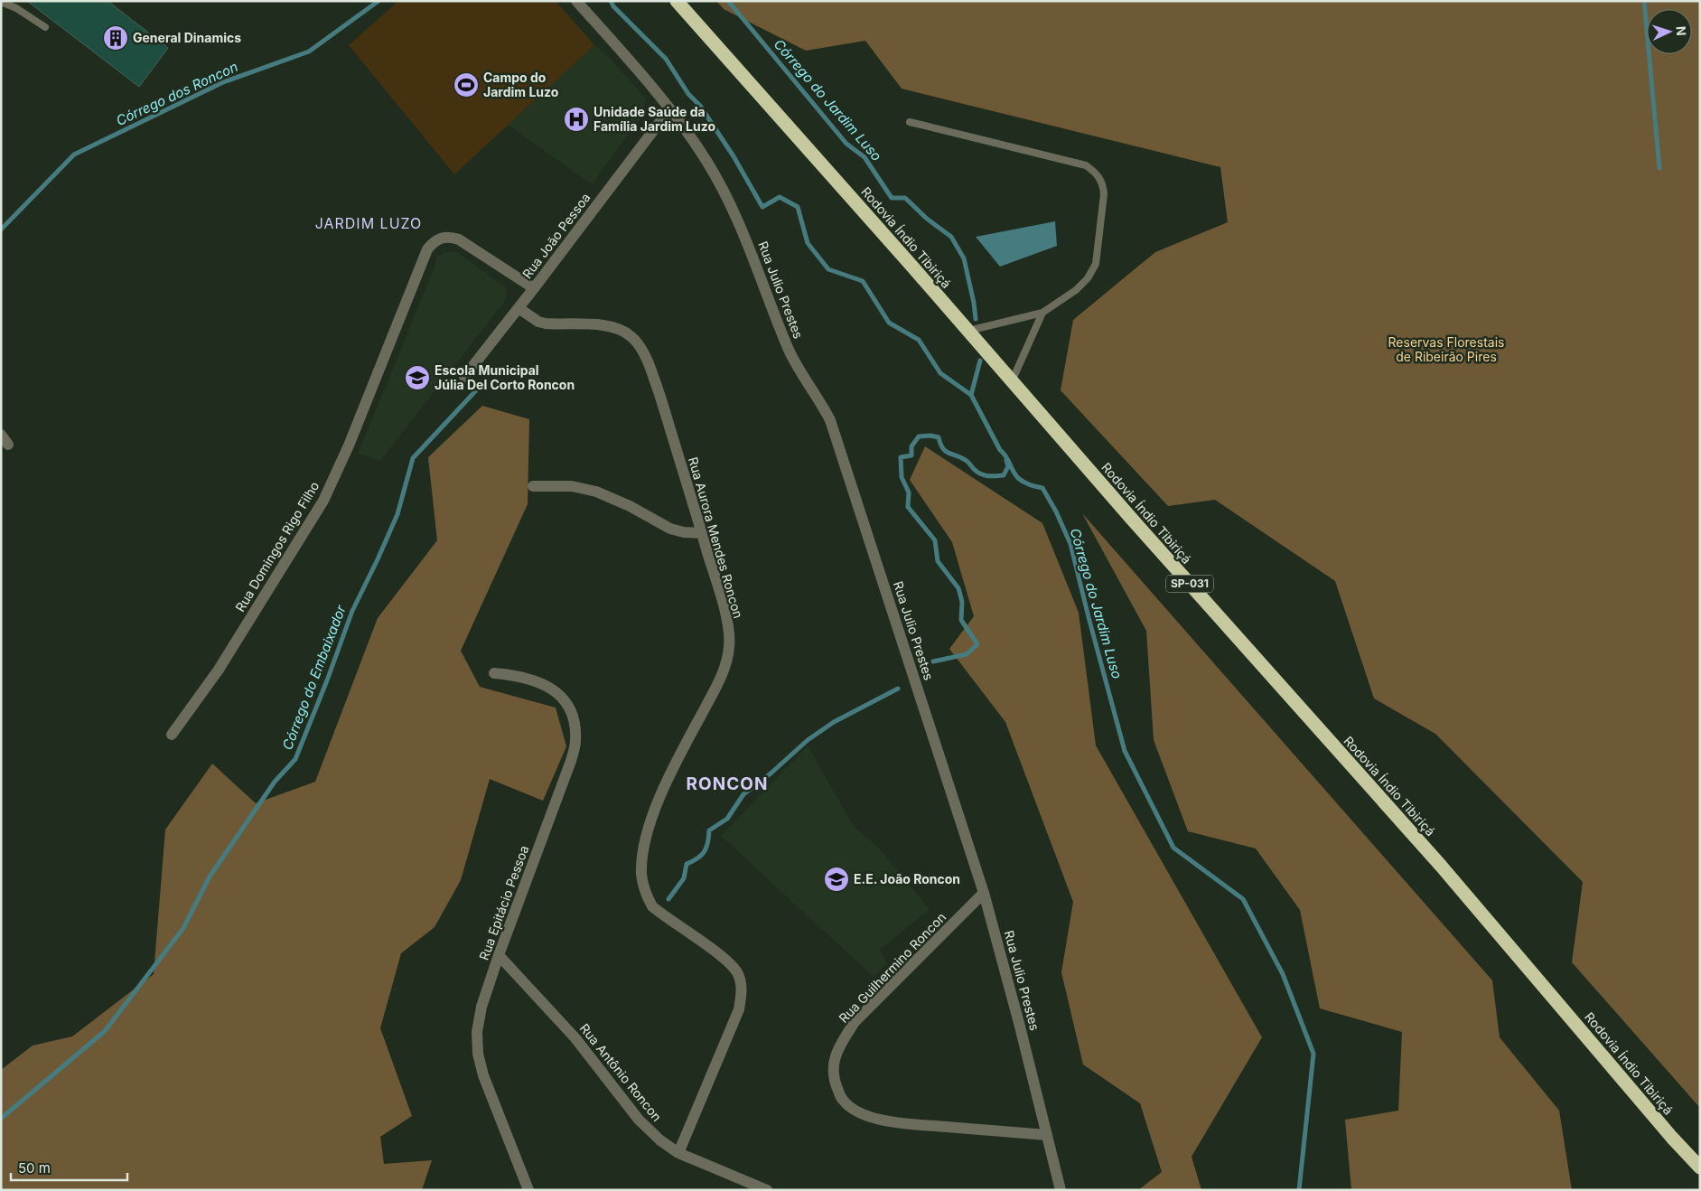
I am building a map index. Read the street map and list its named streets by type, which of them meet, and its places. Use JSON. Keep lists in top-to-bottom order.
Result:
{
  "streets": {
    "highway": ["Rodovia Índio Tibiriçá", "SP-031"],
    "street": [
      "Rua João Pessoa",
      "Rua Julio Prestes",
      "Rua Aurora Mendes Roncon",
      "Rua Domingos Rigo Filho",
      "Rua Epitácio Pessoa",
      "Rua Guilhermino Roncon",
      "Rua Antônio Roncon"
    ]
  },
  "crossings": [
    ["Rua João Pessoa", "Rua Julio Prestes"],
    ["Rua João Pessoa", "Rua Aurora Mendes Roncon"],
    ["Rua João Pessoa", "Rua Domingos Rigo Filho"],
    ["Rua Julio Prestes", "Rua Guilhermino Roncon"],
    ["Rua Aurora Mendes Roncon", "Rua Antônio Roncon"],
    ["Rua Epitácio Pessoa", "Rua Antônio Roncon"]
  ],
  "districts": ["JARDIM LUZO", "RONCON"],
  "water": ["Córrego dos Roncon", "Córrego do Jardim Luso", "Córrego do Embaixador"],
  "parks": ["Reservas Florestais de Ribeirão Pires"],
  "places": {
    "building": ["General Dinamics"],
    "sports": ["Campo do Jardim Luzo"],
    "hospital": ["Unidade Saúde da Família Jardim Luzo"],
    "school or university": ["Escola Municipal Júlia Del Corto Roncon", "E.E. João Roncon"]
  },
  "scale_bar": "50 m",
  "north": "right"
}
